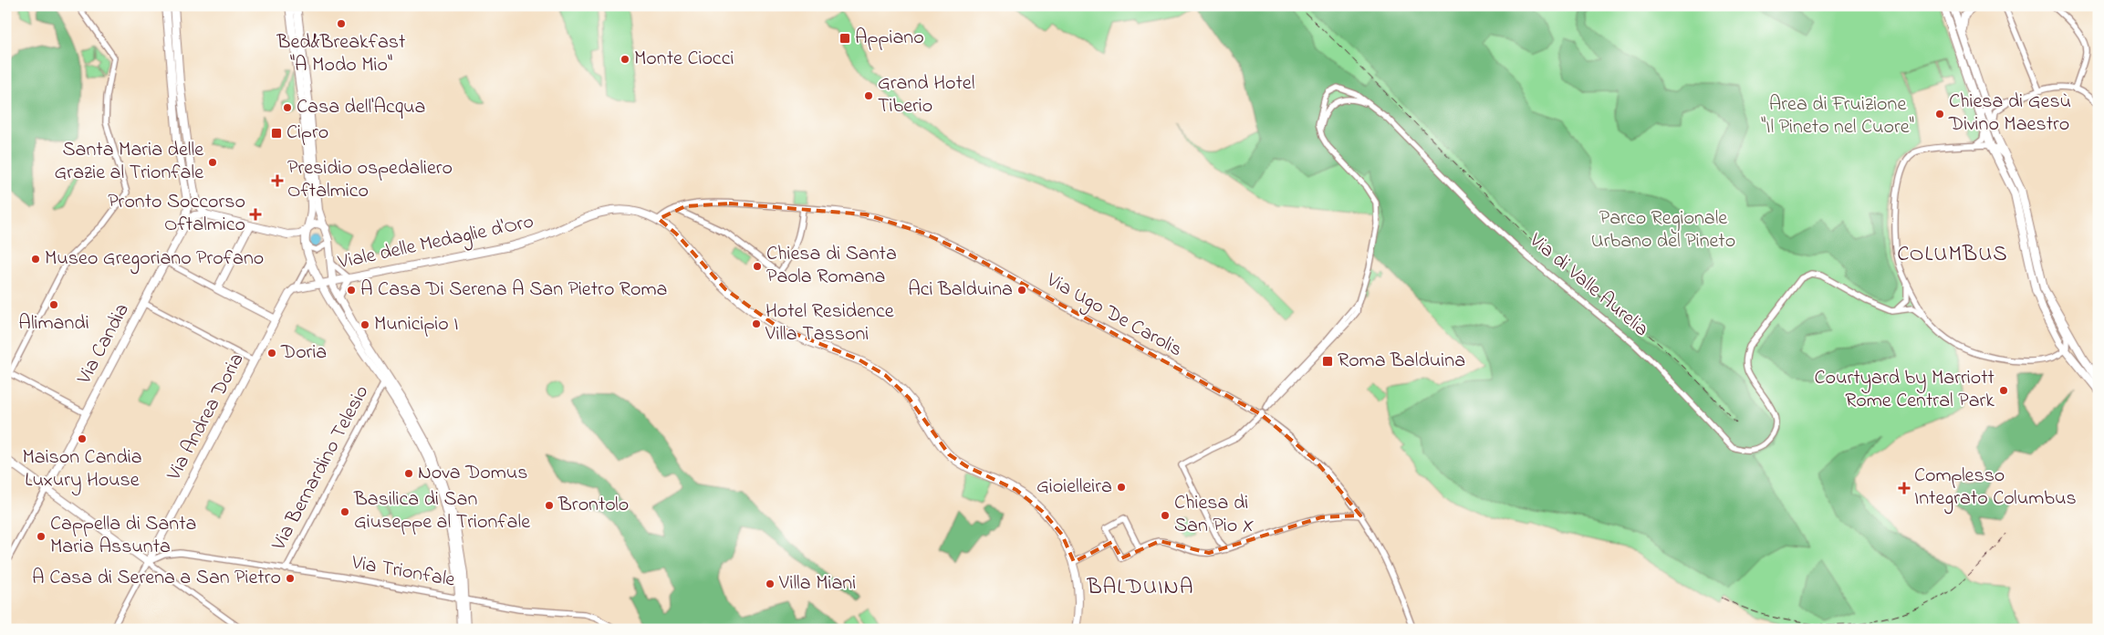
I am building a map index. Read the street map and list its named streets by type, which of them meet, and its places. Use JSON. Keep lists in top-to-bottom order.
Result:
{
  "streets": {
    "main road": ["Viale delle Medaglie d'Oro", "Via Candia", "Via Andrea Doria"],
    "street": [
      "Via di Valle Aurelia",
      "Via Ugo De Carolis",
      "Via Bernardino Telesio",
      "Via Trionfale"
    ]
  },
  "crossings": [
    ["Viale delle Medaglie d'Oro", "Via Andrea Doria"],
    ["Via Andrea Doria", "Via Trionfale"],
    ["Via Bernardino Telesio", "Via Trionfale"]
  ],
  "districts": ["COLUMBUS", "BALDUINA"],
  "parks": ["Area di Fruizione \"Il Pineto nel Cuore\"", "Parco Regionale Urbano del Pineto"],
  "places": {
    "other": [
      "Bed&Breakfast \"A Modo Mio\"",
      "Monte Ciocci",
      "Grand Hotel Tiberio",
      "Casa dell'Acqua",
      "Chiesa di Gesù Divino Maestro",
      "Santa Maria delle Grazie al Trionfale",
      "Museo Gregoriano Profano",
      "Chiesa di Santa Paola Romana",
      "A Casa Di Serena A San Pietro Roma",
      "Aci Balduina",
      "Alimandi",
      "Hotel Residence Villa Tassoni",
      "Municipio I",
      "Doria",
      "Courtyard by Marriott Rome Central Park",
      "Maison Candia Luxury House",
      "Nova Domus",
      "Gioielleira",
      "Brontolo",
      "Basilica di San Giuseppe al Trionfale",
      "Chiesa di San Pio X",
      "Cappella di Santa Maria Assunta",
      "A Casa di Serena a San Pietro",
      "Villa Miani"
    ],
    "transit": ["Appiano", "Cipro", "Roma Balduina"],
    "health": ["Presidio ospedaliero Oftalmico", "Pronto Soccorso Oftalmico", "Complesso Integrato Columbus"]
  }
}
